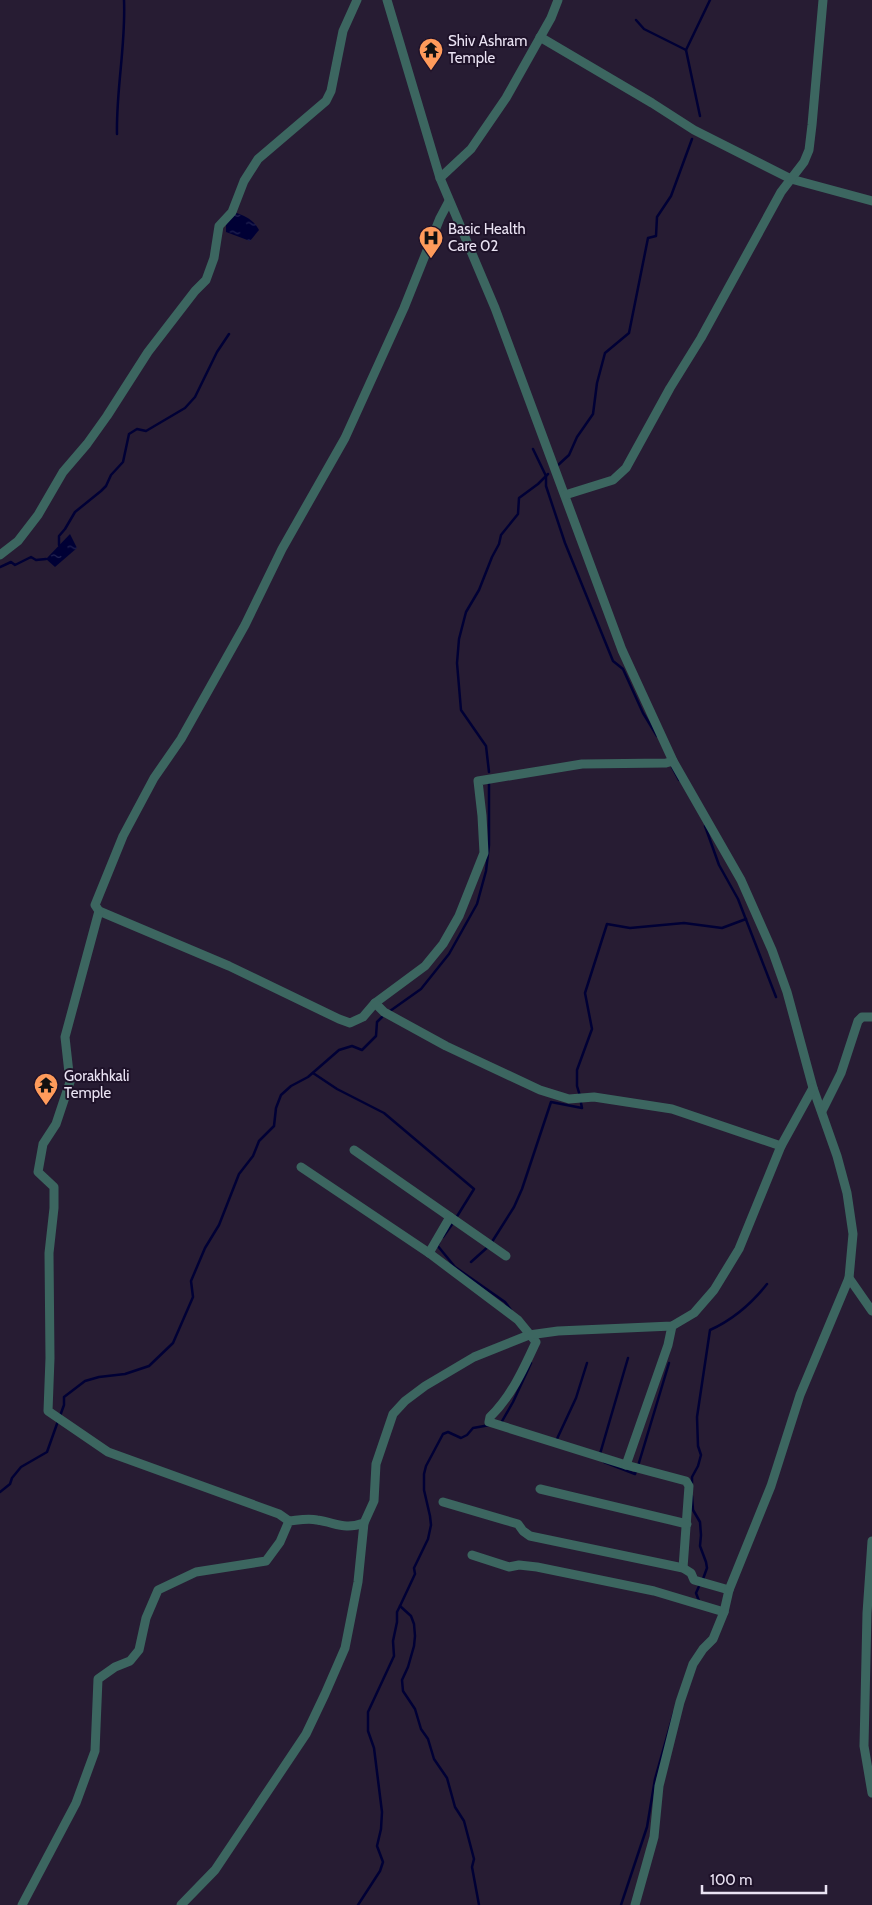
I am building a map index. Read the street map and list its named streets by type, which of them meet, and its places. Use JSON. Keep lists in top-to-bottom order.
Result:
{
  "places": {
    "temple": ["Shiv Ashram Temple", "Gorakhkali Temple"],
    "hospital": ["Basic Health Care 02"]
  },
  "scale_bar": "100 m"
}
